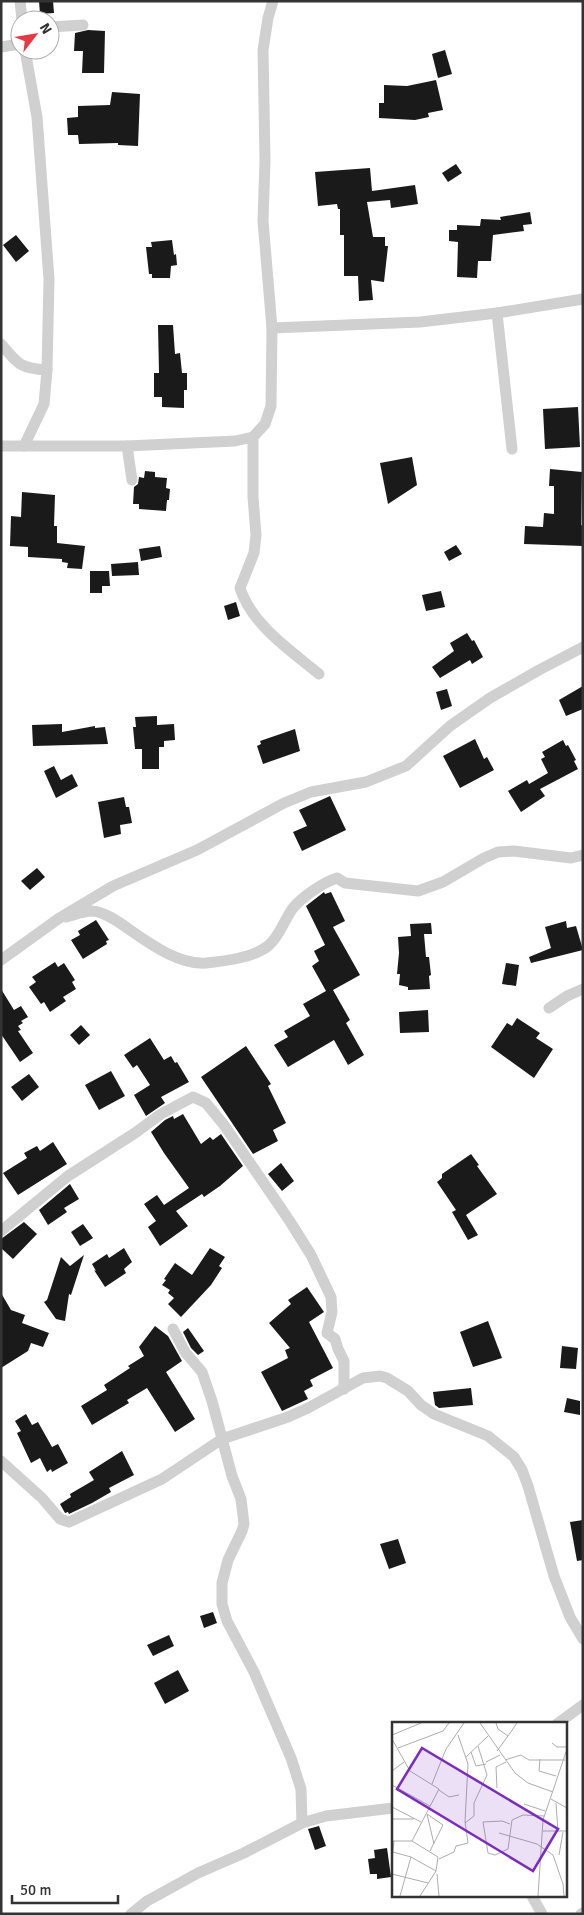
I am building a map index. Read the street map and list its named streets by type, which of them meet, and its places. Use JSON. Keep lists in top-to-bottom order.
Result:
{
  "scale_bar": "50 m",
  "north": "top right"
}
